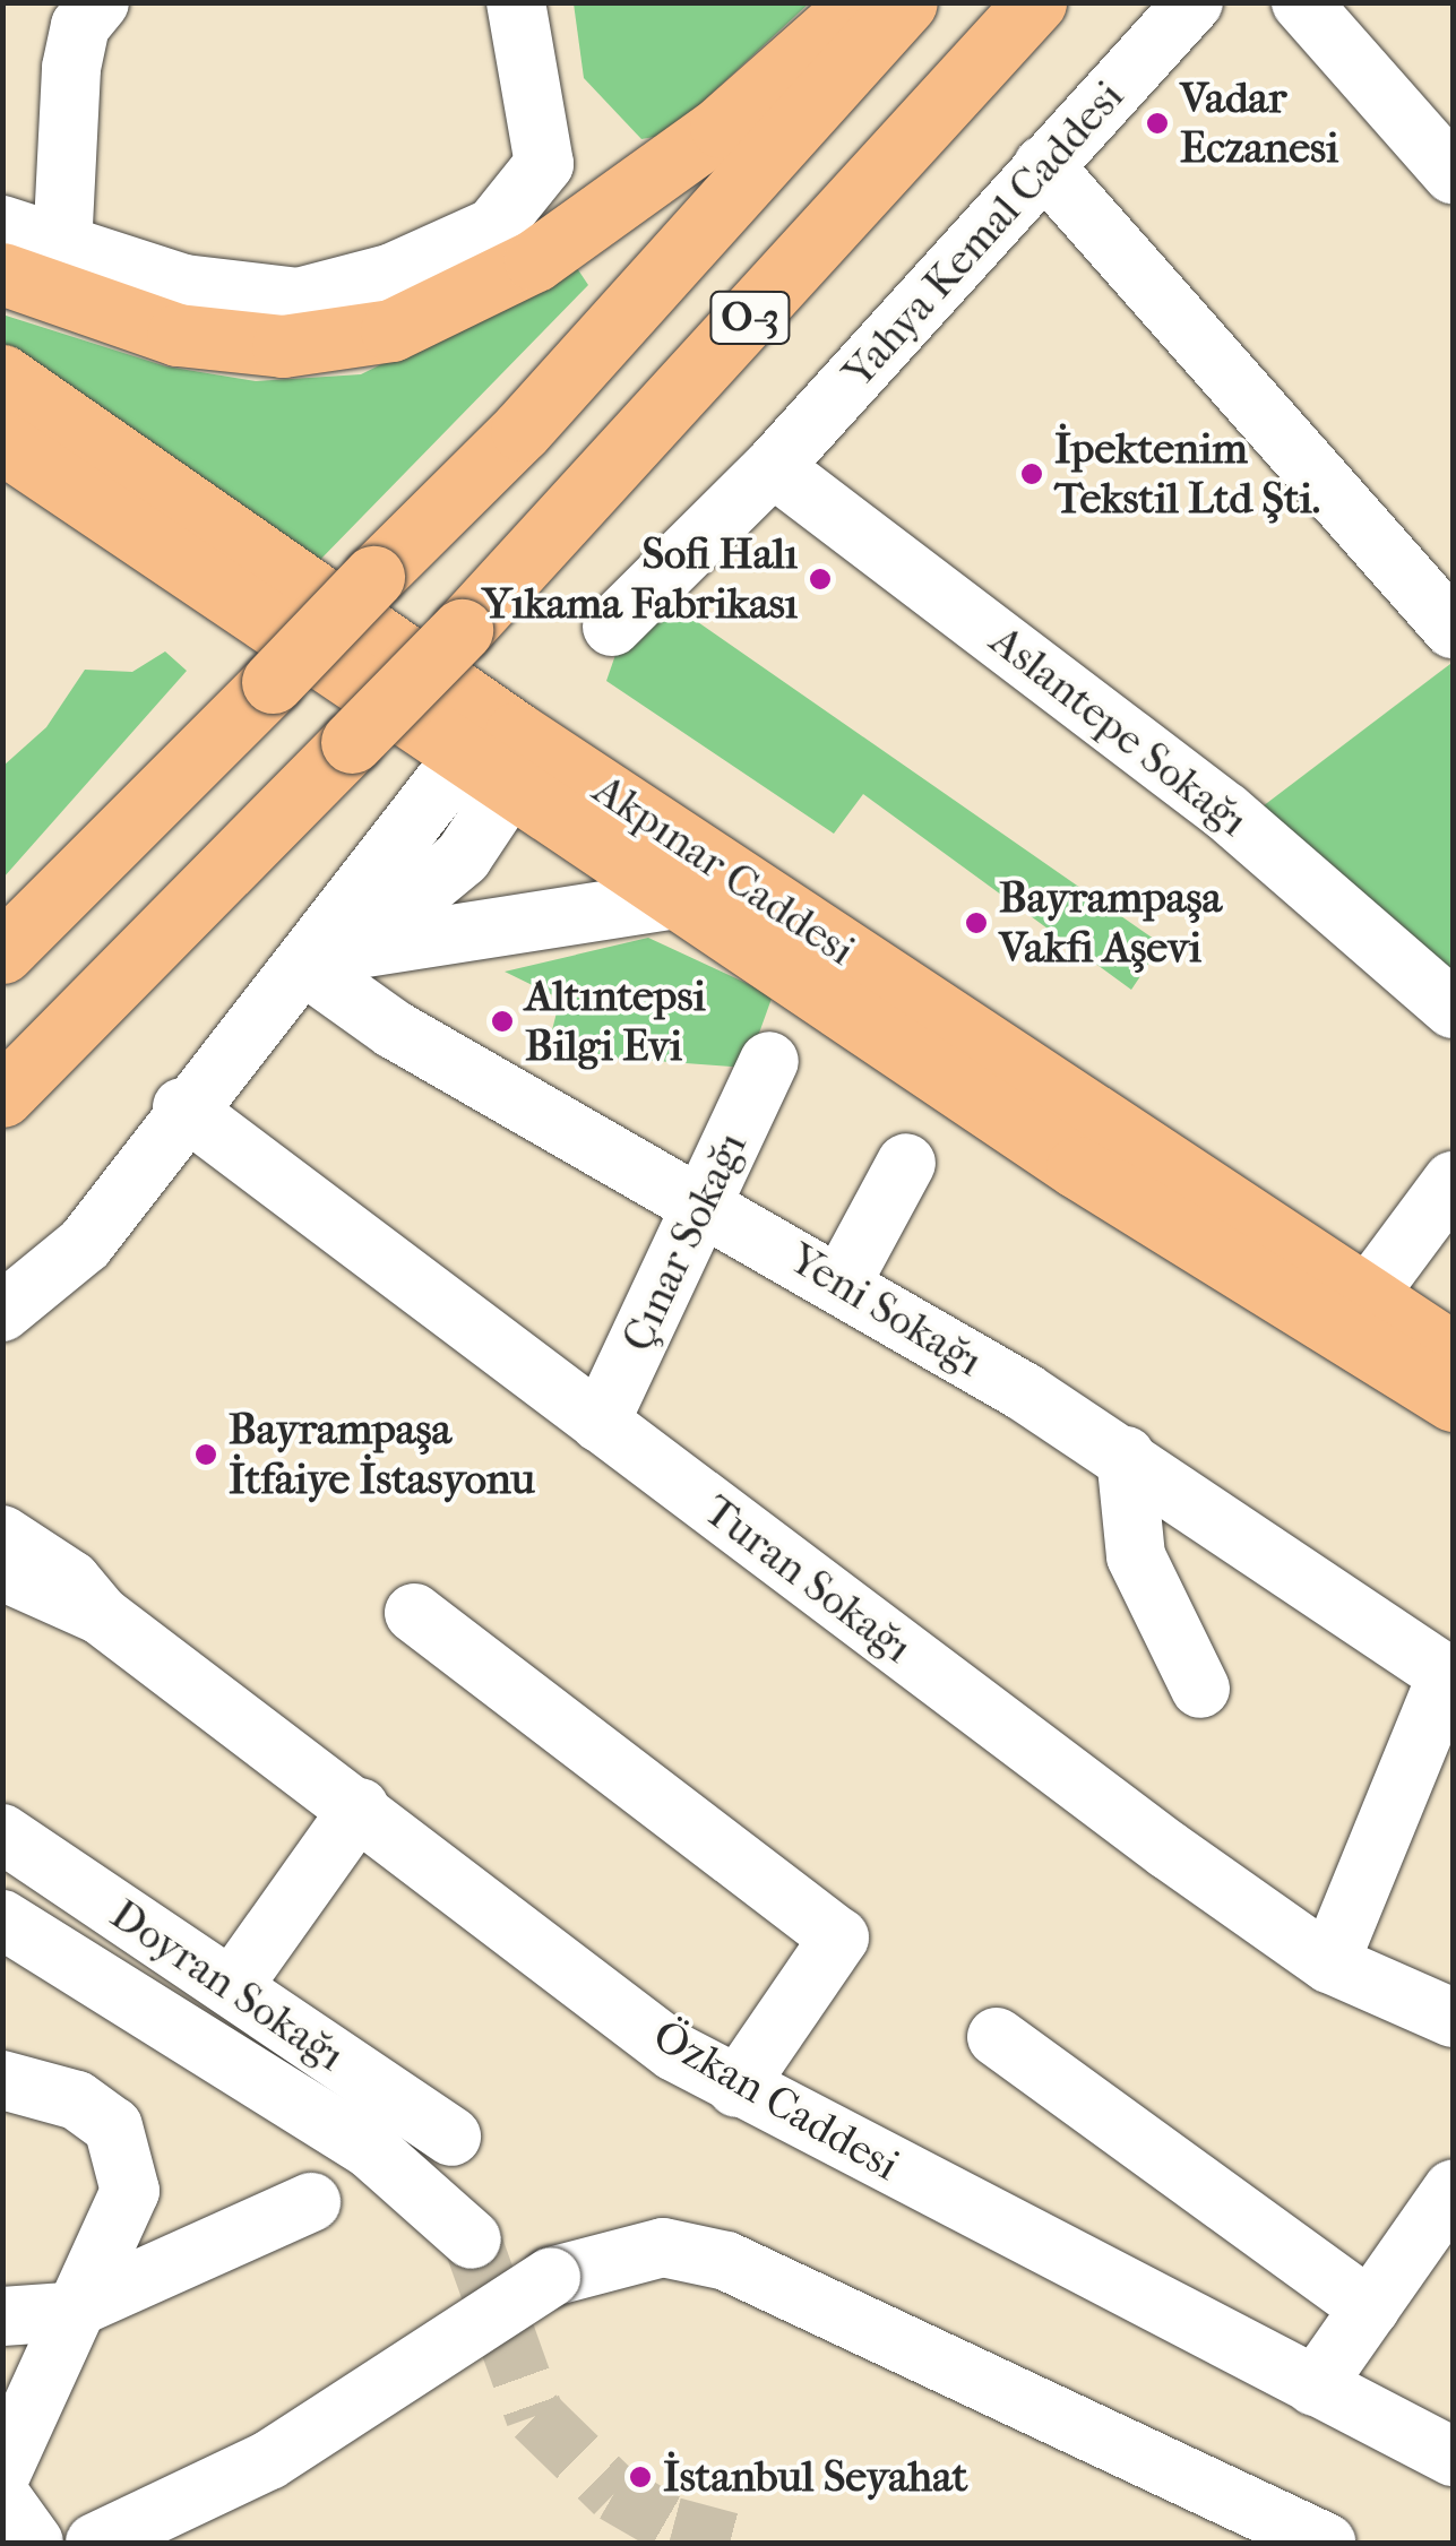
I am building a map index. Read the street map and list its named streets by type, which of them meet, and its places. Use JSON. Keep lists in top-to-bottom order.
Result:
{
  "streets": {
    "main road": ["O-3", "Akpınar Caddesi"],
    "street": [
      "Yahya Kemal Caddesi",
      "Aslantepe Sokağı",
      "Çınar Sokağı",
      "Yeni Sokağı",
      "Turan Sokağı",
      "Doyran Sokağı",
      "Özkan Caddesi"
    ]
  },
  "crossings": [
    ["Yahya Kemal Caddesi", "Aslantepe Sokağı"],
    ["Çınar Sokağı", "Yeni Sokağı"],
    ["Çınar Sokağı", "Turan Sokağı"]
  ],
  "places": [
    "Vadar Eczanesi",
    "İpektenim Tekstil Ltd Şti.",
    "Sofi Halı Yıkama Fabrikası",
    "Bayrampaşa Vakfı Aşevi",
    "Altıntepsi Bilgi Evi",
    "Bayrampaşa İtfaiye İstasyonu",
    "İstanbul Seyahat"
  ]
}
